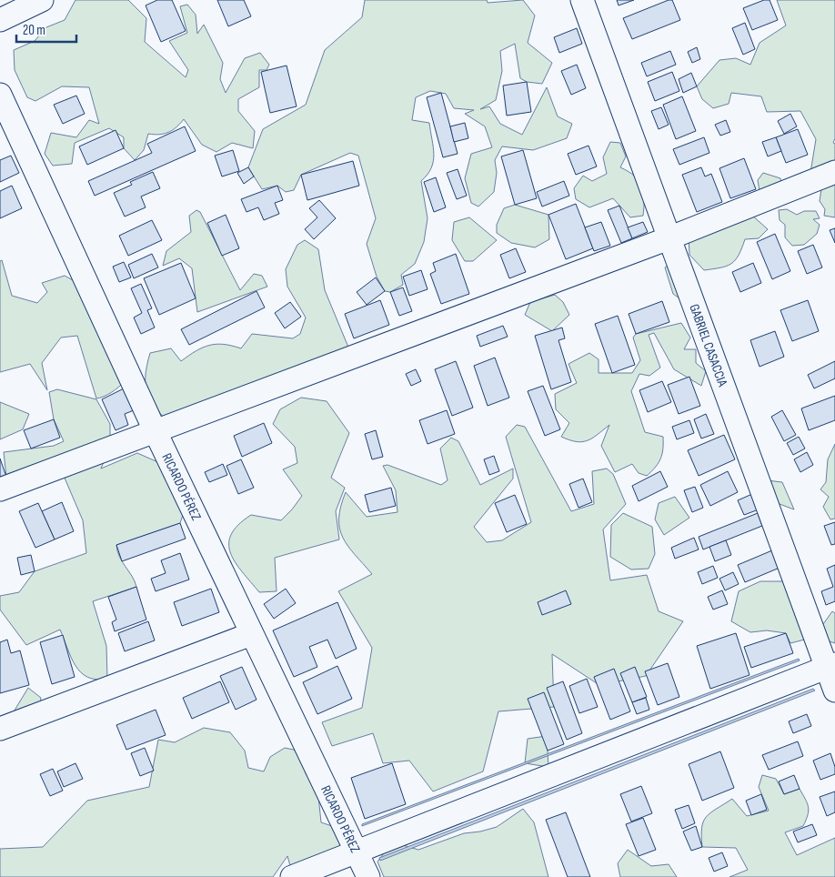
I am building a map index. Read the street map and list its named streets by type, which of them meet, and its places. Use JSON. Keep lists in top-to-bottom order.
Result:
{
  "streets": {
    "street": ["GABRIEL CASACCIA", "RICARDO PÉREZ"]
  },
  "scale_bar": "20 m"
}
